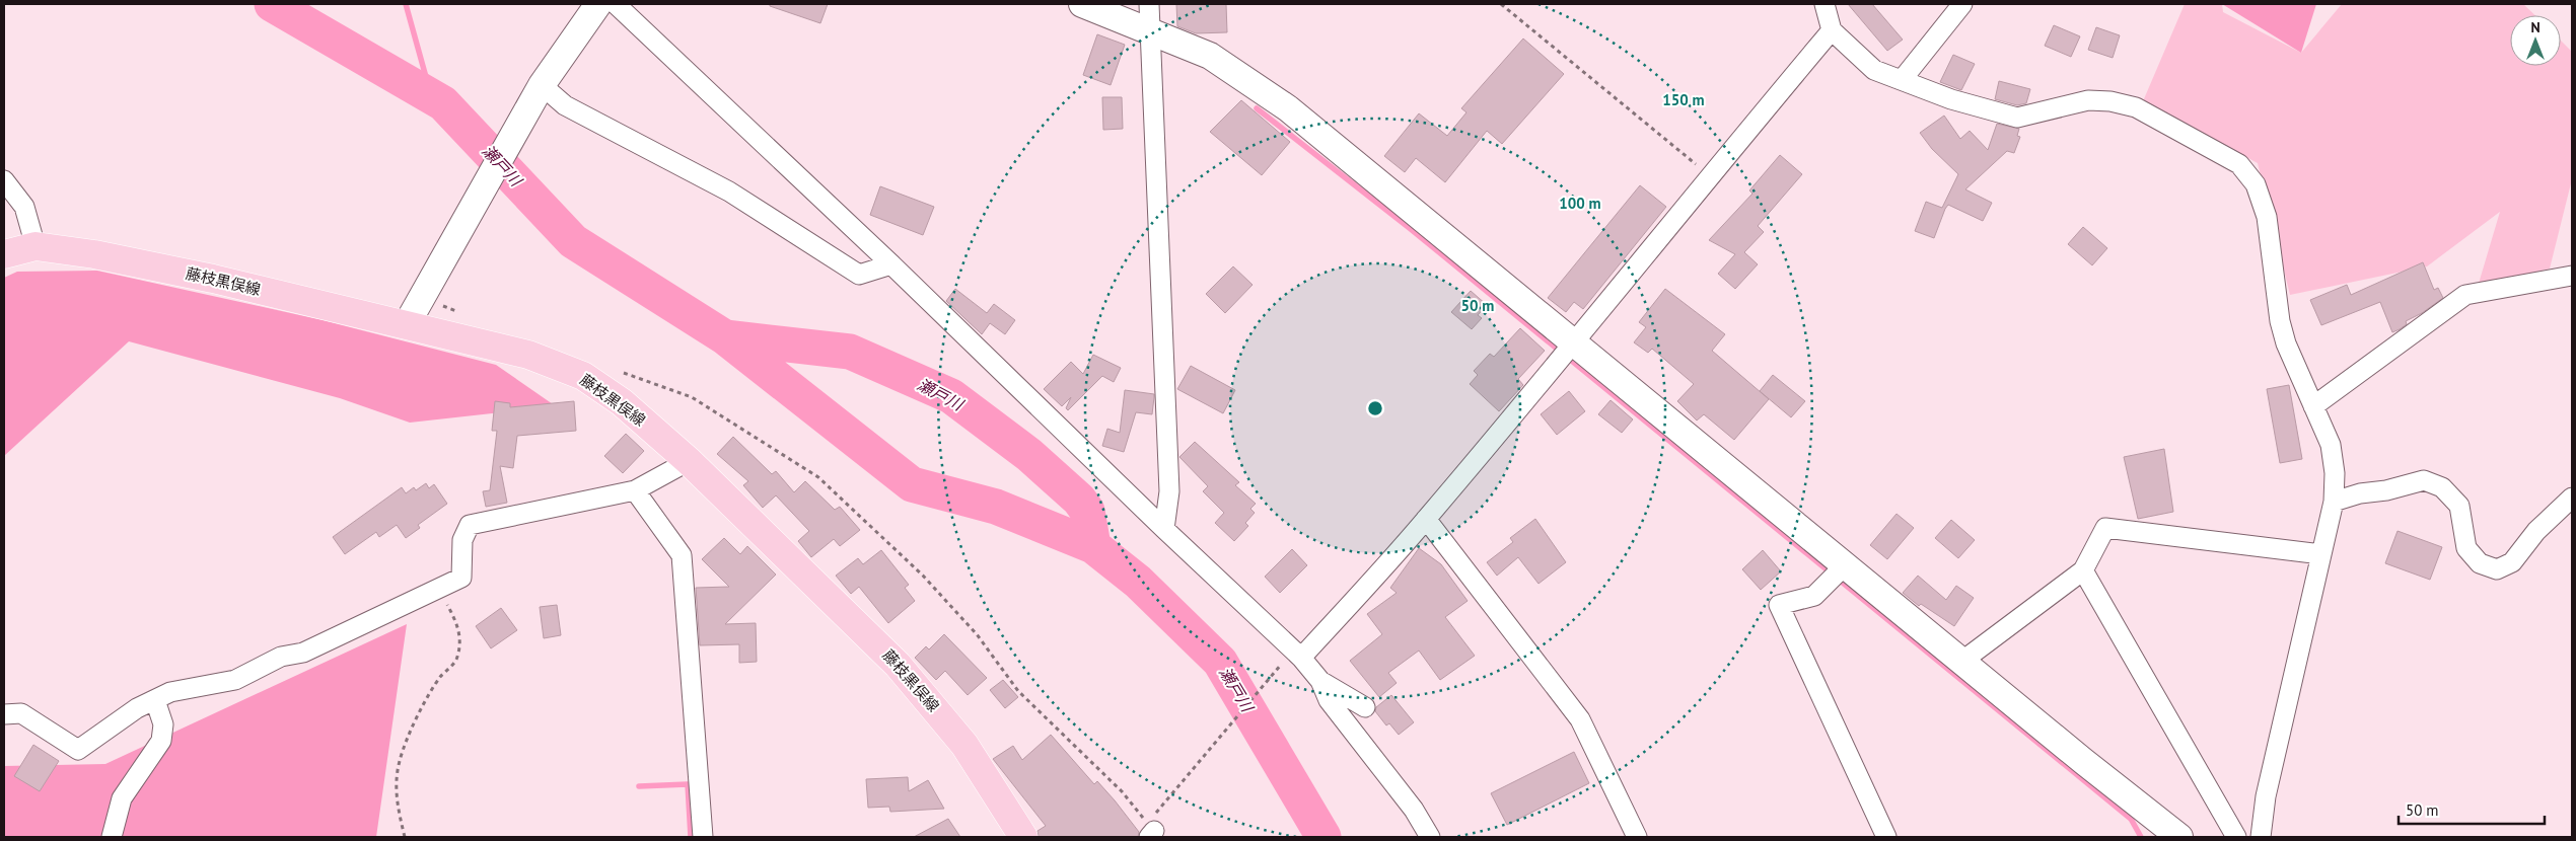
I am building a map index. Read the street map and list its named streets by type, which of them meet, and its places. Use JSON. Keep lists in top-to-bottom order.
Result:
{
  "streets": {
    "main road": ["藤枝黒俣線"]
  },
  "water": ["瀬戸川"],
  "scale_bar": "50 m",
  "north": "top",
  "rings": ["150 m", "100 m", "50 m"]
}
